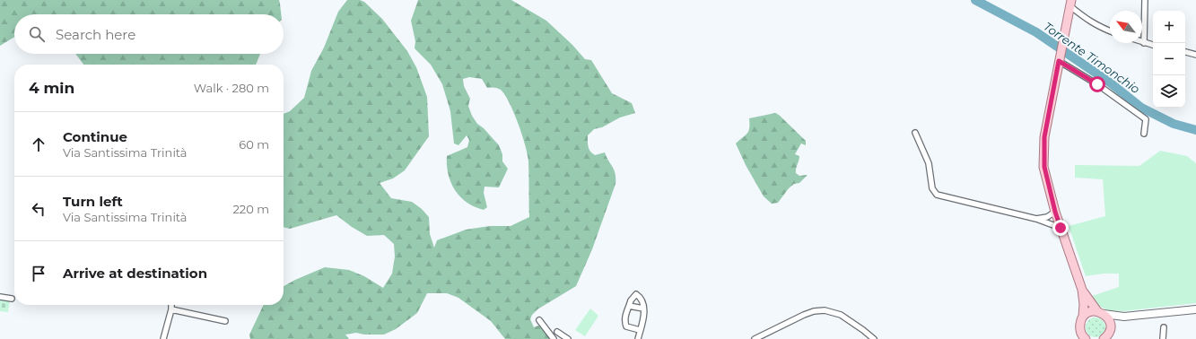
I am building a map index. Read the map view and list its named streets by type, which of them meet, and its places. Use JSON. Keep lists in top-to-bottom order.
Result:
{
  "water": ["Torrente Timonchio"],
  "north": "top left",
  "page": {
    "map_buttons": ["+", "−"],
    "search": "Search here",
    "heading": ["4 min", "Walk · 280 m"],
    "list": [
      ["Continue", "Via Santissima Trinità", "60 m"],
      ["Turn left", "Via Santissima Trinità", "220 m"],
      "Arrive at destination"
    ]
  }
}
